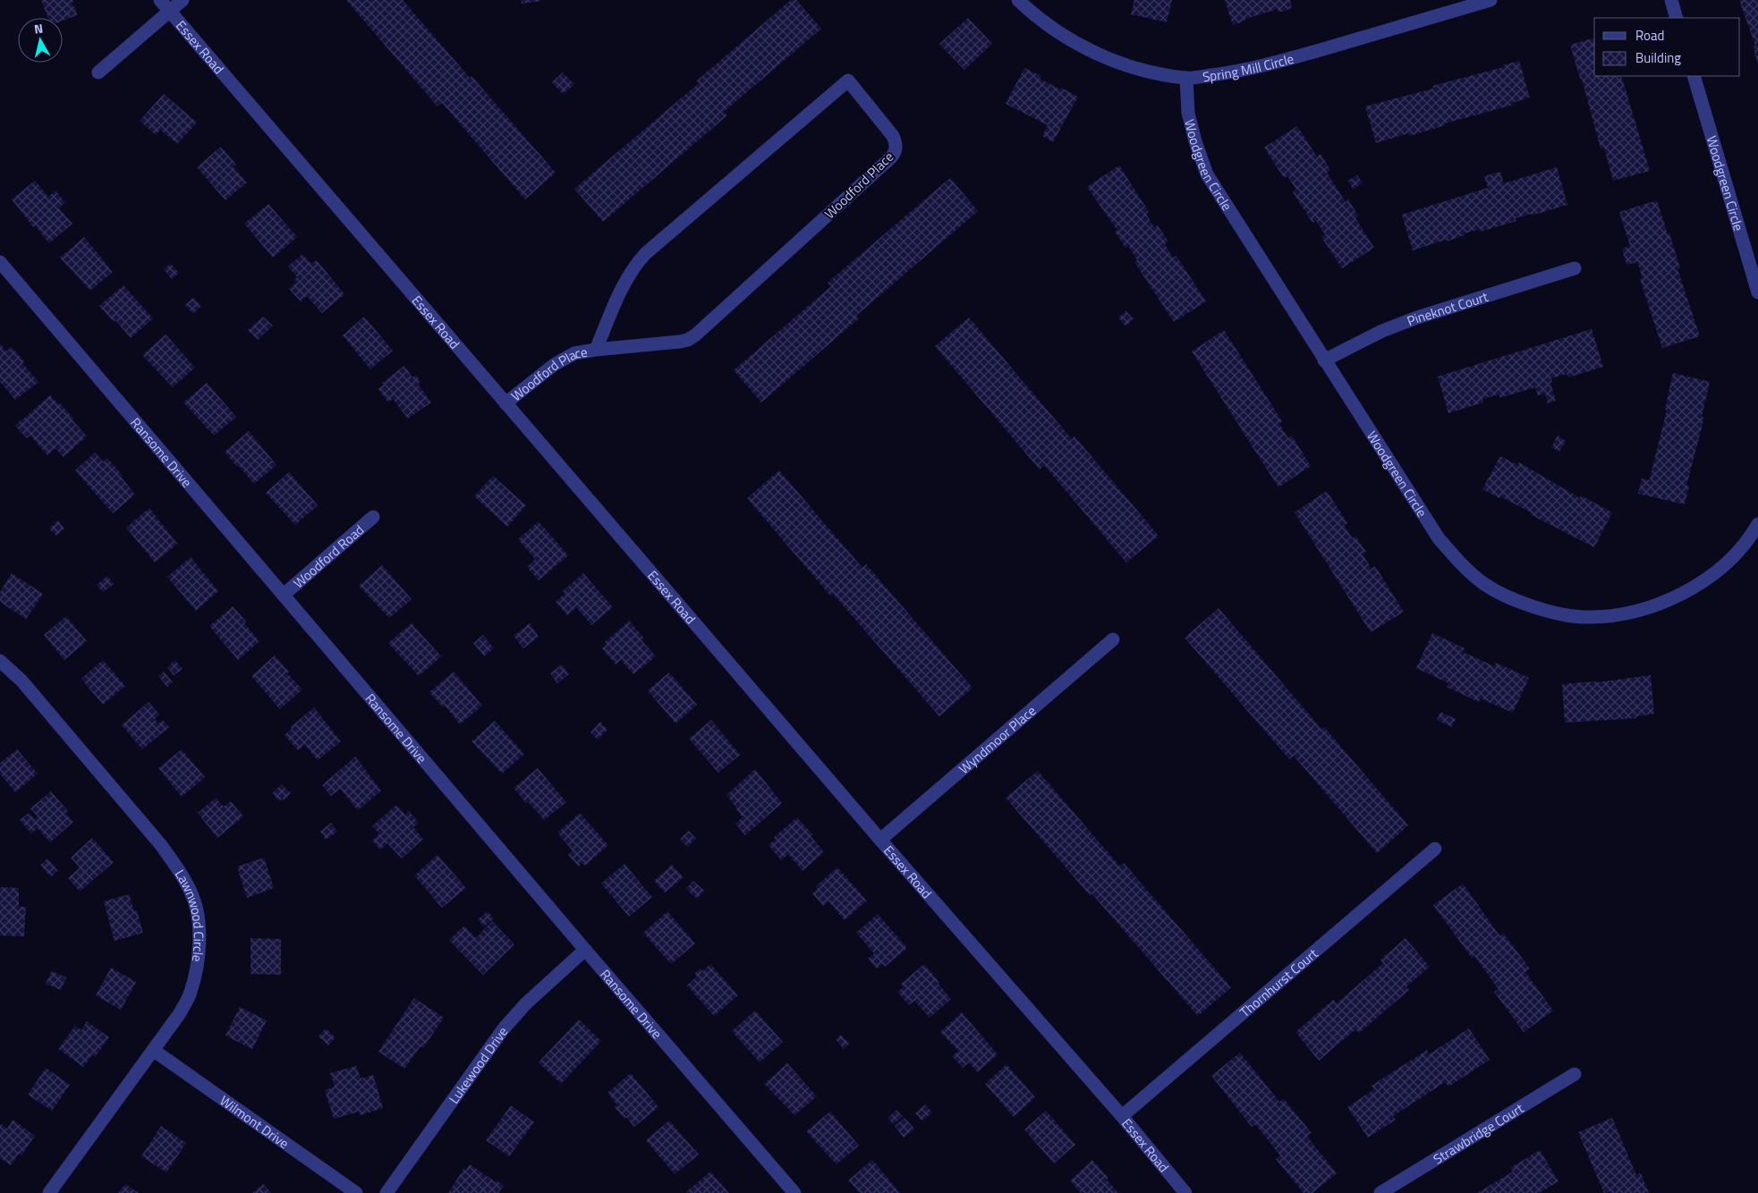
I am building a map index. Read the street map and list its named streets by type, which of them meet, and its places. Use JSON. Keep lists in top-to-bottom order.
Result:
{
  "streets": {
    "street": [
      "Essex Road",
      "Spring Mill Circle",
      "Woodgreen Circle",
      "Woodford Place",
      "Pineknot Court",
      "Ransome Drive",
      "Woodford Road",
      "Wyndmoor Place",
      "Lawnwood Circle",
      "Thornhurst Court",
      "Lukewood Drive",
      "Wilmont Drive",
      "Strawbridge Court"
    ]
  },
  "crossings": [
    ["Essex Road", "Woodford Place"],
    ["Essex Road", "Wyndmoor Place"],
    ["Essex Road", "Thornhurst Court"],
    ["Spring Mill Circle", "Woodgreen Circle"],
    ["Woodgreen Circle", "Pineknot Court"],
    ["Ransome Drive", "Woodford Road"],
    ["Ransome Drive", "Lukewood Drive"],
    ["Lawnwood Circle", "Wilmont Drive"]
  ],
  "legend": ["Road", "Building"],
  "north": "top"
}
